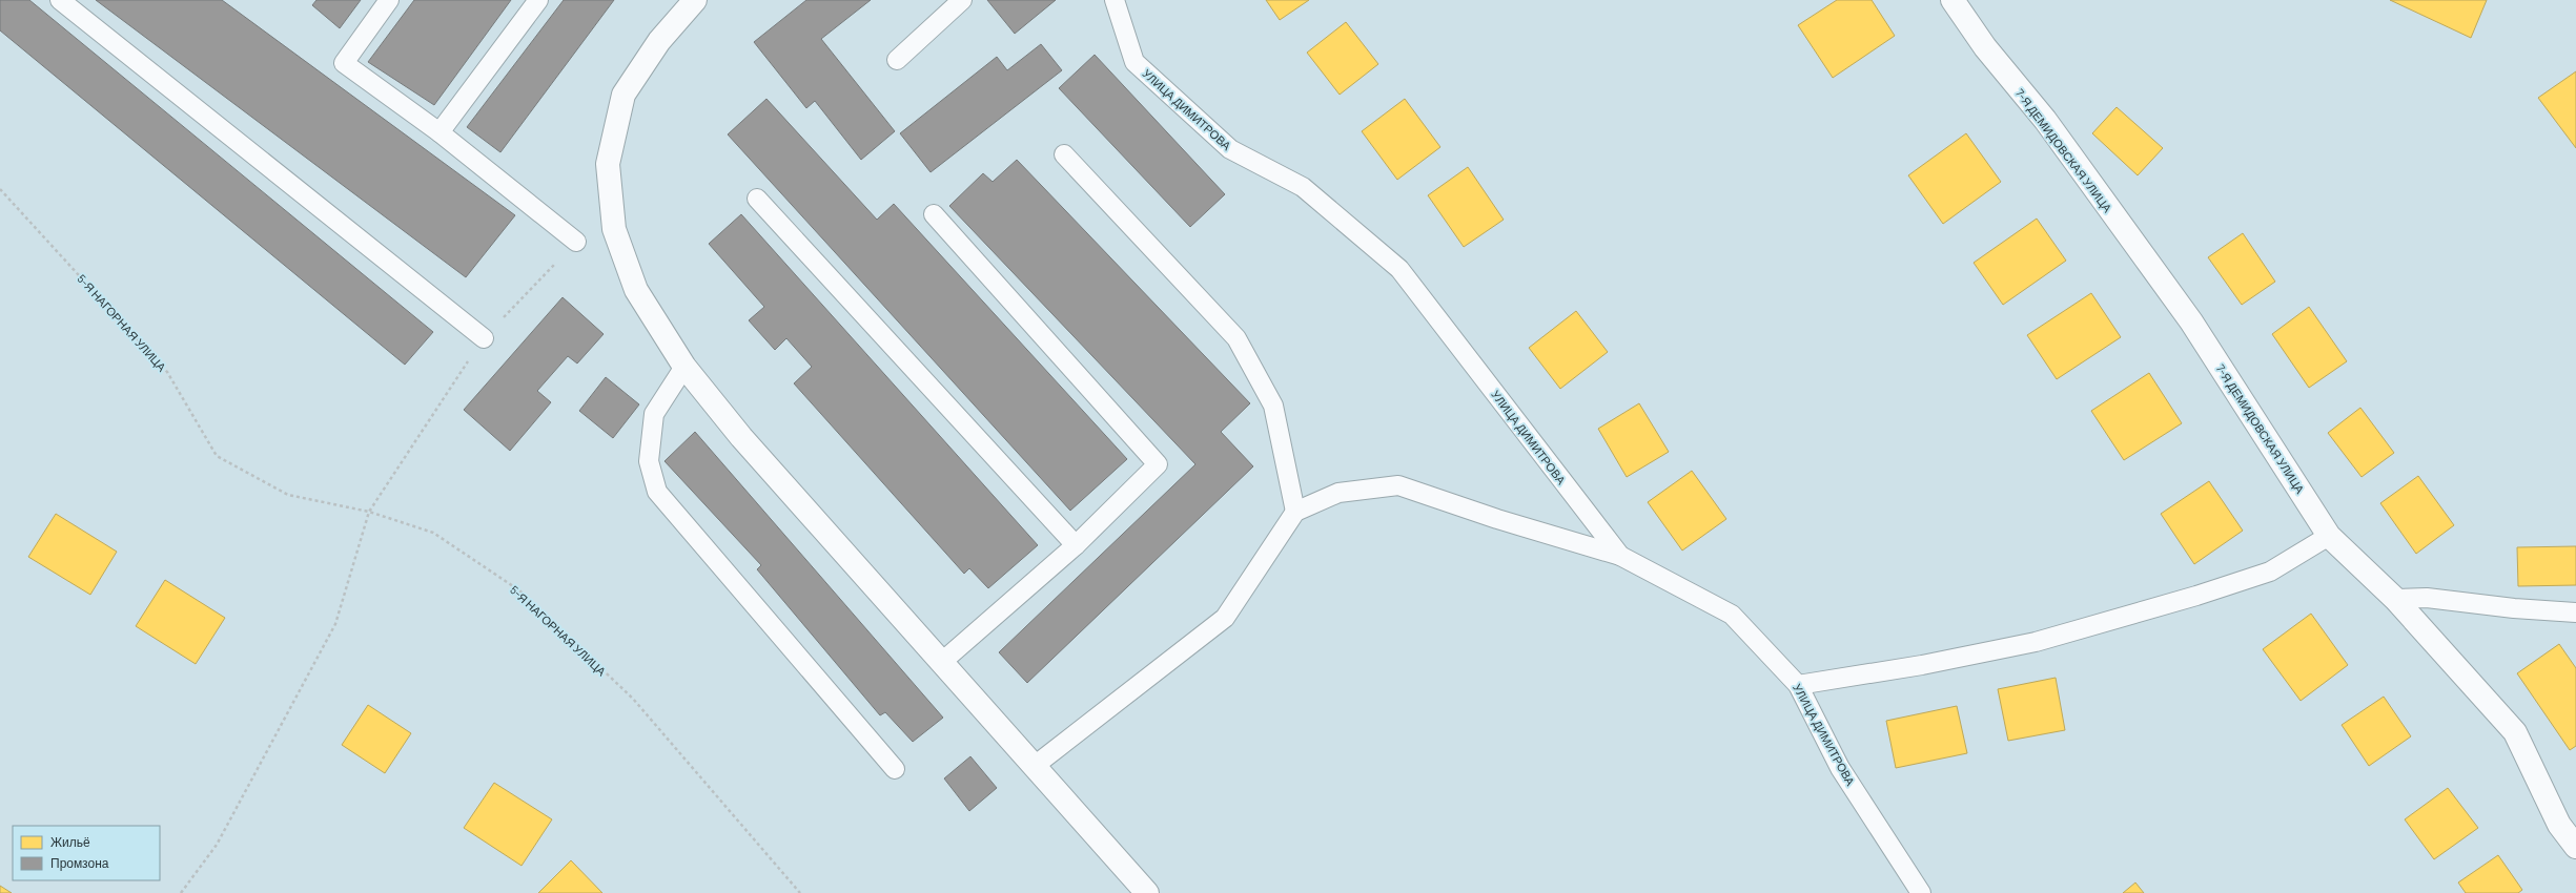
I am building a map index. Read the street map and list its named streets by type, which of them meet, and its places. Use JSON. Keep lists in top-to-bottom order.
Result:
{
  "streets": {
    "main road": ["7-Я ДЕМИДОВСКАЯ УЛИЦА"],
    "lane": ["УЛИЦА ДИМИТРОВА"],
    "path": ["5-Я НАГОРНАЯ УЛИЦА"]
  },
  "legend": ["Жильё", "Промзона"]
}
